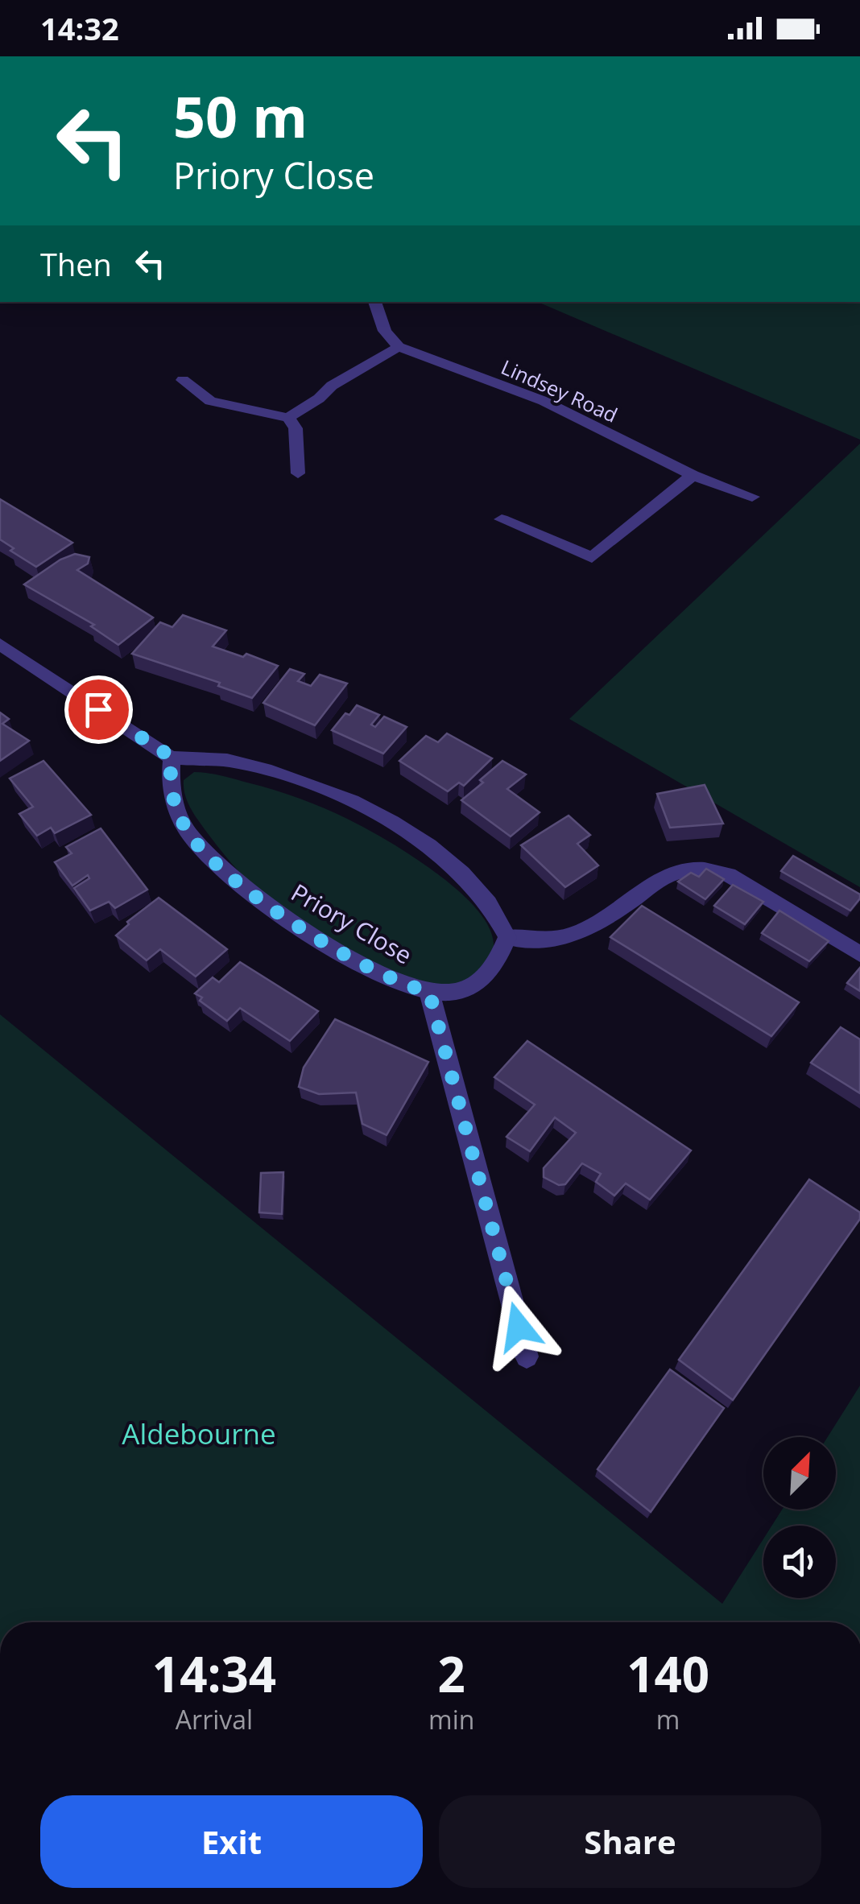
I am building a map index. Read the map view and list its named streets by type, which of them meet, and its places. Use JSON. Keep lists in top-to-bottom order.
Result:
{
  "streets": {
    "street": ["Lindsey Road", "Priory Close"]
  },
  "parks": ["Aldebourne"],
  "north": "top right",
  "page": {
    "status": "14:32",
    "turn": ["50 m", "Priory Close"],
    "then": "Then",
    "eta": [
      "14:34",
      "Arrival",
      "2",
      "min",
      "140",
      "m"
    ],
    "buttons": ["Exit", "Share"]
  }
}
